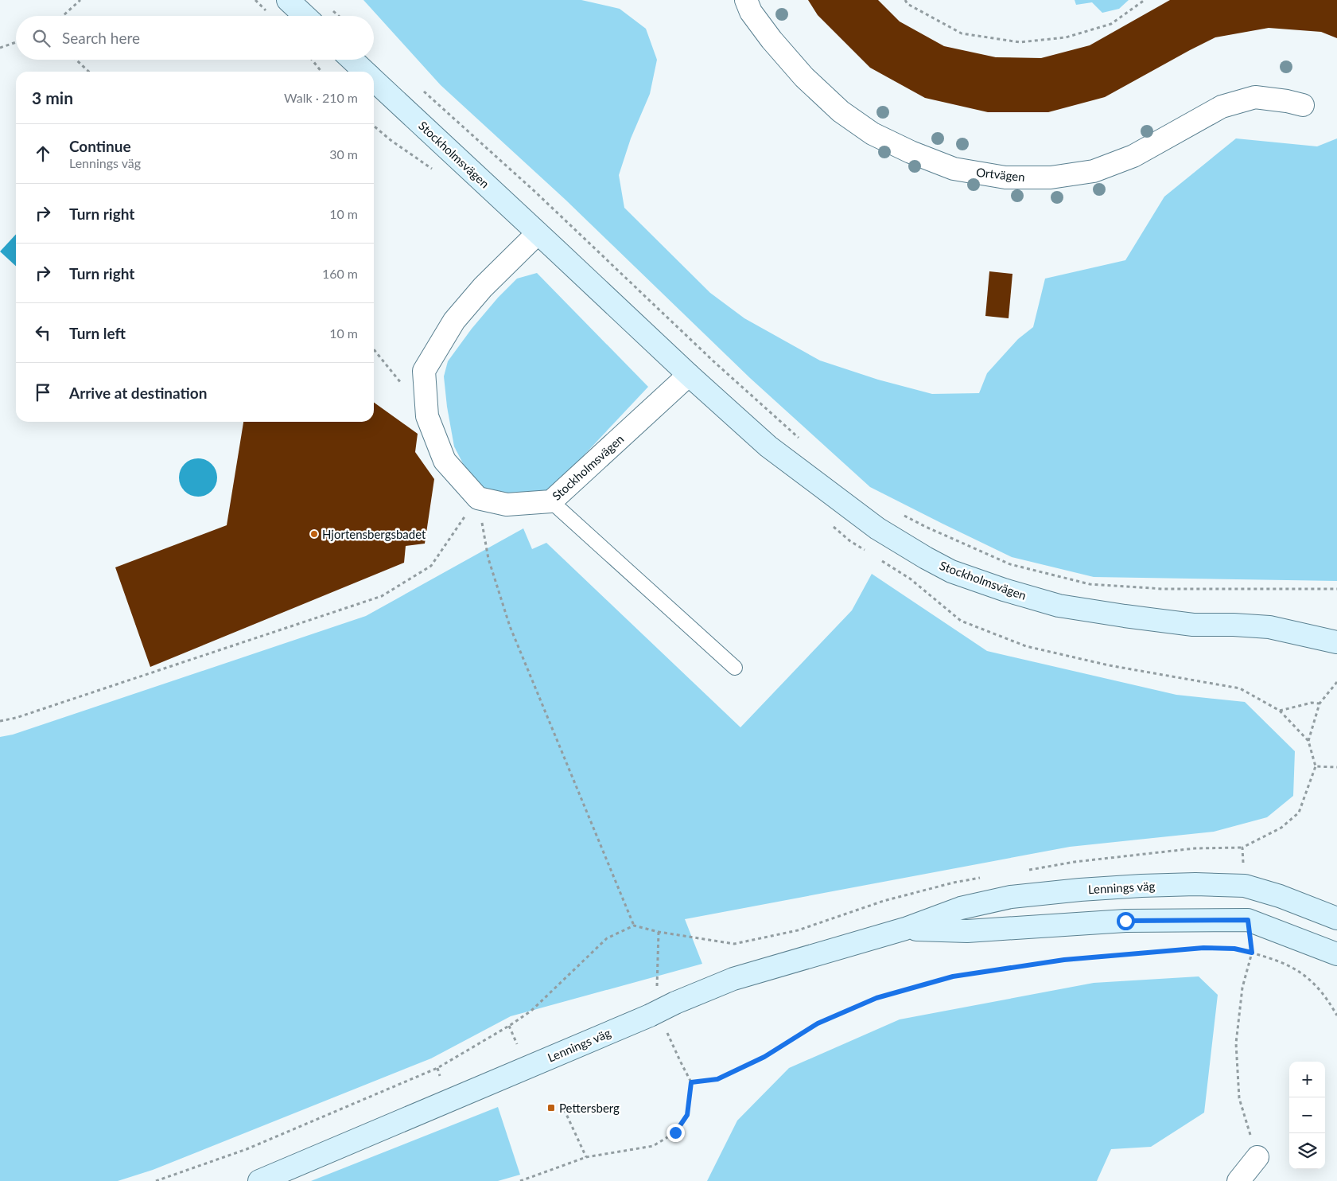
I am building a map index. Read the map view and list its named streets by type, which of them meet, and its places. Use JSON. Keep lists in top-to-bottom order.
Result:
{
  "streets": {
    "main road": ["Stockholmsvägen", "Lennings väg"],
    "street": ["Ortvägen"]
  },
  "places": {
    "other": ["Hjortensbergsbadet"],
    "transit": ["Pettersberg"]
  },
  "page": {
    "search": "Search here",
    "heading": ["3 min", "Walk · 210 m"],
    "list": [
      ["Continue", "Lennings väg", "30 m"],
      ["Turn right", "10 m"],
      ["Turn right", "160 m"],
      ["Turn left", "10 m"],
      "Arrive at destination"
    ],
    "map_buttons": ["+", "−"]
  }
}
